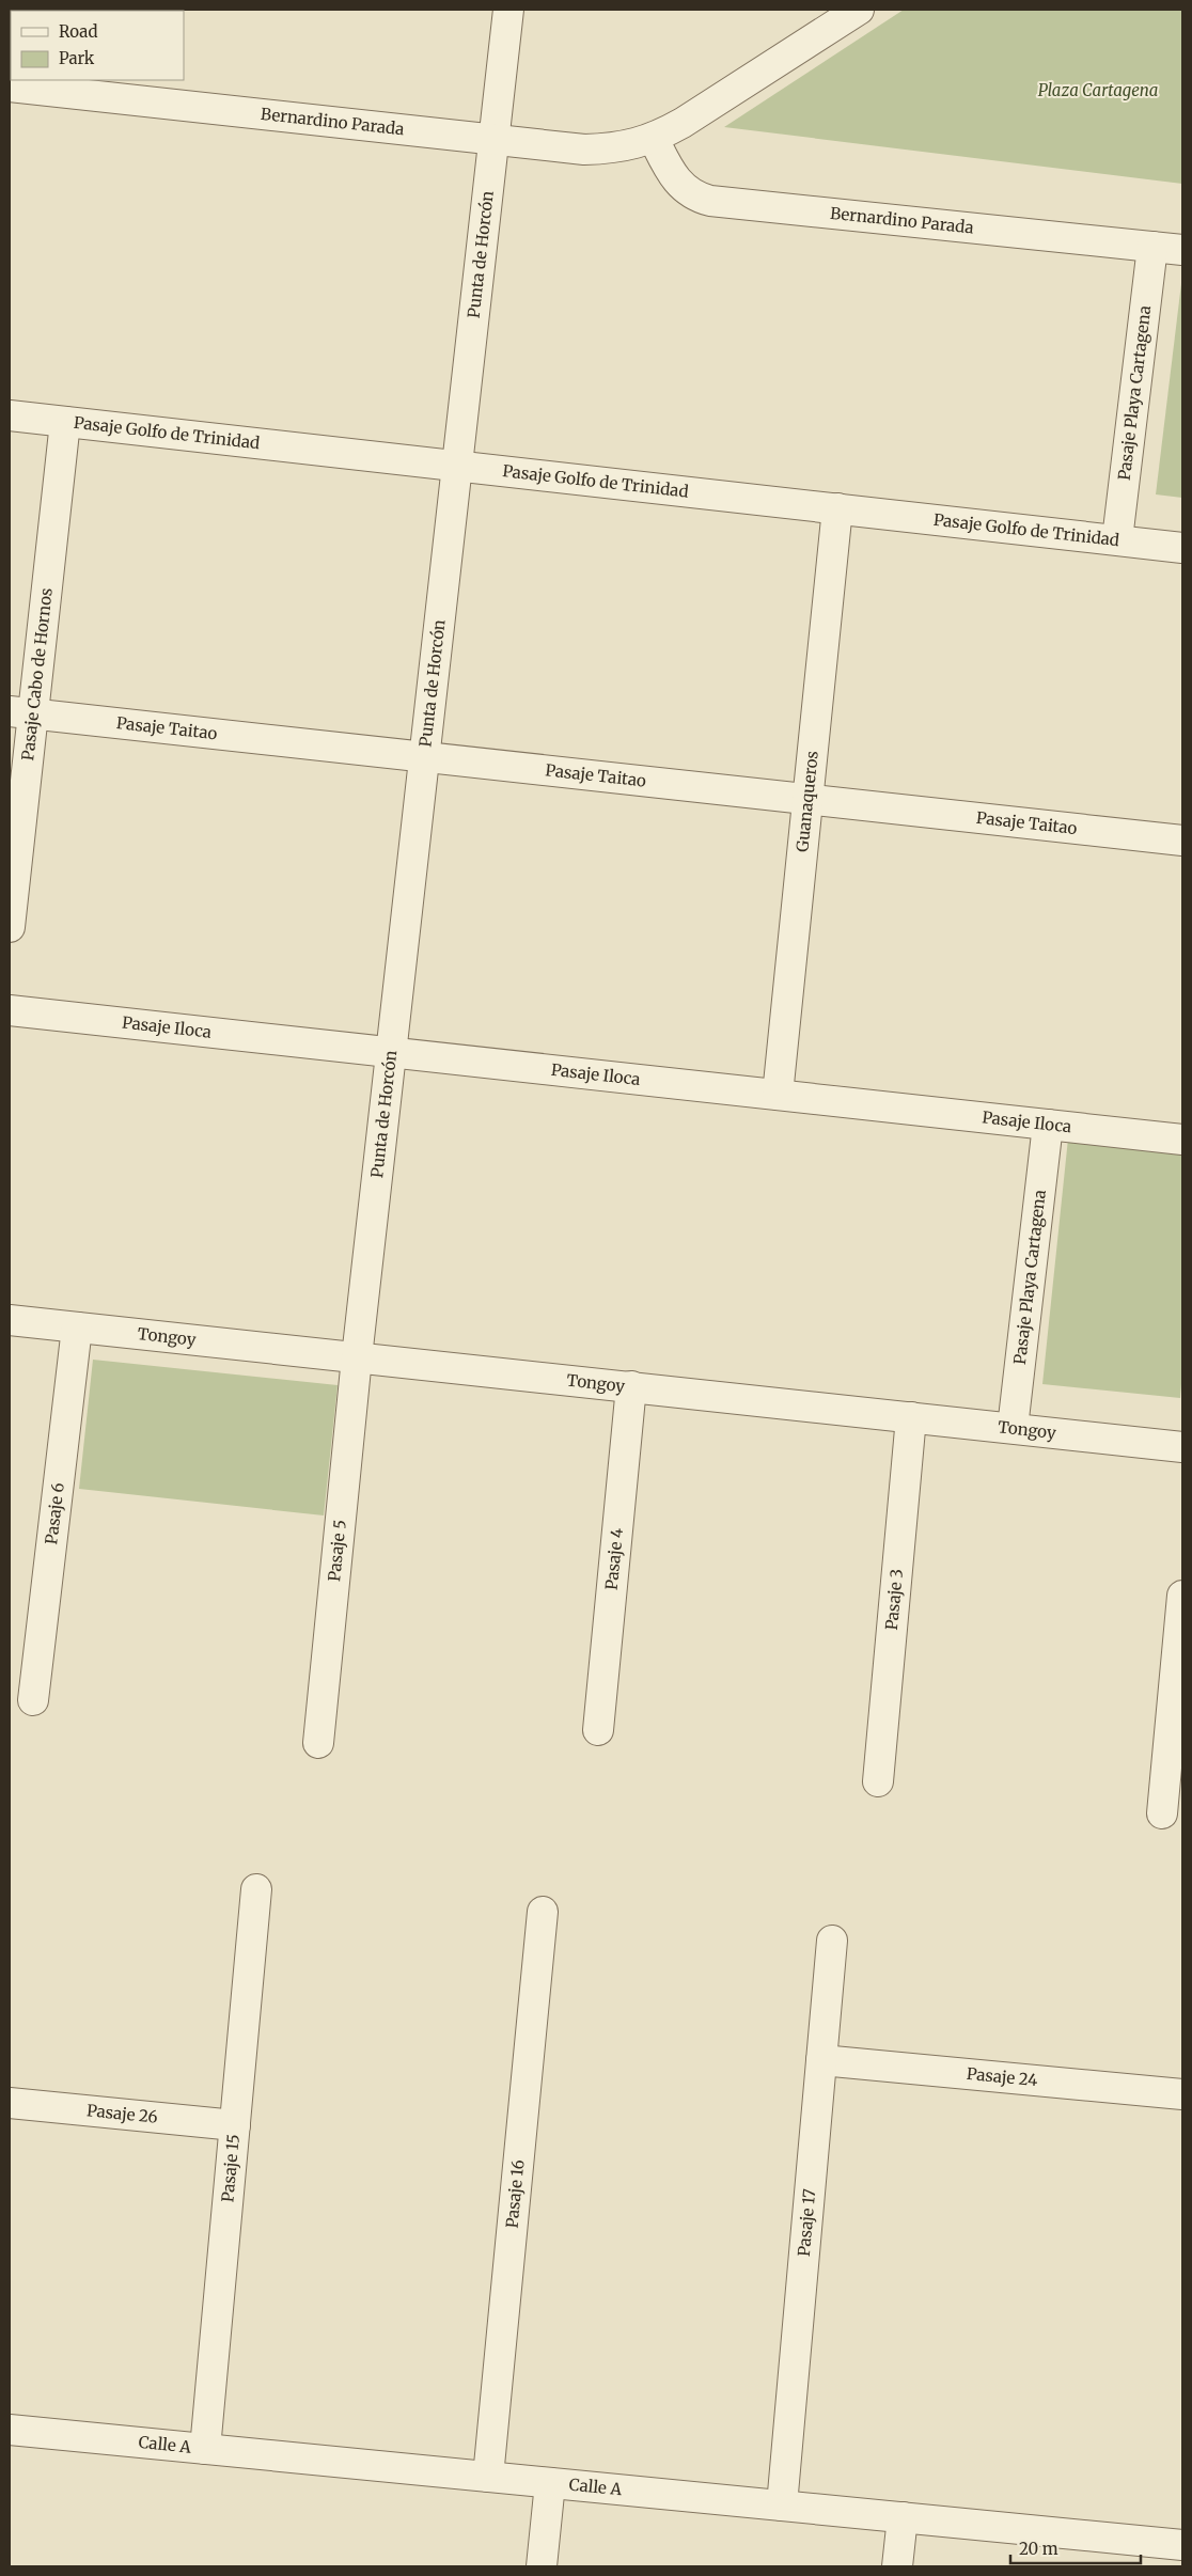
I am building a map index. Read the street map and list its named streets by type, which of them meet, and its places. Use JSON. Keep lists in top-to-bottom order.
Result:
{
  "streets": {
    "street": [
      "Bernardino Parada",
      "Punta de Horcón",
      "Pasaje Playa Cartagena",
      "Pasaje Golfo de Trinidad",
      "Pasaje Cabo de Hornos",
      "Pasaje Taitao",
      "Guanaqueros",
      "Pasaje Iloca",
      "Tongoy",
      "Pasaje 6",
      "Pasaje 5",
      "Pasaje 4",
      "Pasaje 3",
      "Pasaje 24",
      "Pasaje 26",
      "Pasaje 15",
      "Pasaje 16",
      "Pasaje 17",
      "Calle A"
    ]
  },
  "crossings": [
    ["Bernardino Parada", "Punta de Horcón"],
    ["Bernardino Parada", "Pasaje Playa Cartagena"],
    ["Punta de Horcón", "Pasaje Golfo de Trinidad"],
    ["Punta de Horcón", "Pasaje Taitao"],
    ["Punta de Horcón", "Pasaje Iloca"],
    ["Punta de Horcón", "Tongoy"],
    ["Punta de Horcón", "Pasaje 5"],
    ["Pasaje Playa Cartagena", "Pasaje Golfo de Trinidad"],
    ["Pasaje Playa Cartagena", "Pasaje Iloca"],
    ["Pasaje Playa Cartagena", "Tongoy"],
    ["Pasaje Golfo de Trinidad", "Pasaje Cabo de Hornos"],
    ["Pasaje Golfo de Trinidad", "Guanaqueros"],
    ["Pasaje Cabo de Hornos", "Pasaje Taitao"],
    ["Pasaje Taitao", "Guanaqueros"],
    ["Guanaqueros", "Pasaje Iloca"],
    ["Tongoy", "Pasaje 6"],
    ["Tongoy", "Pasaje 5"],
    ["Tongoy", "Pasaje 4"],
    ["Tongoy", "Pasaje 3"],
    ["Pasaje 24", "Pasaje 17"],
    ["Pasaje 26", "Pasaje 15"],
    ["Pasaje 15", "Calle A"],
    ["Pasaje 16", "Calle A"],
    ["Pasaje 17", "Calle A"]
  ],
  "parks": ["Plaza Cartagena"],
  "legend": ["Road", "Park"],
  "scale_bar": "20 m"
}
